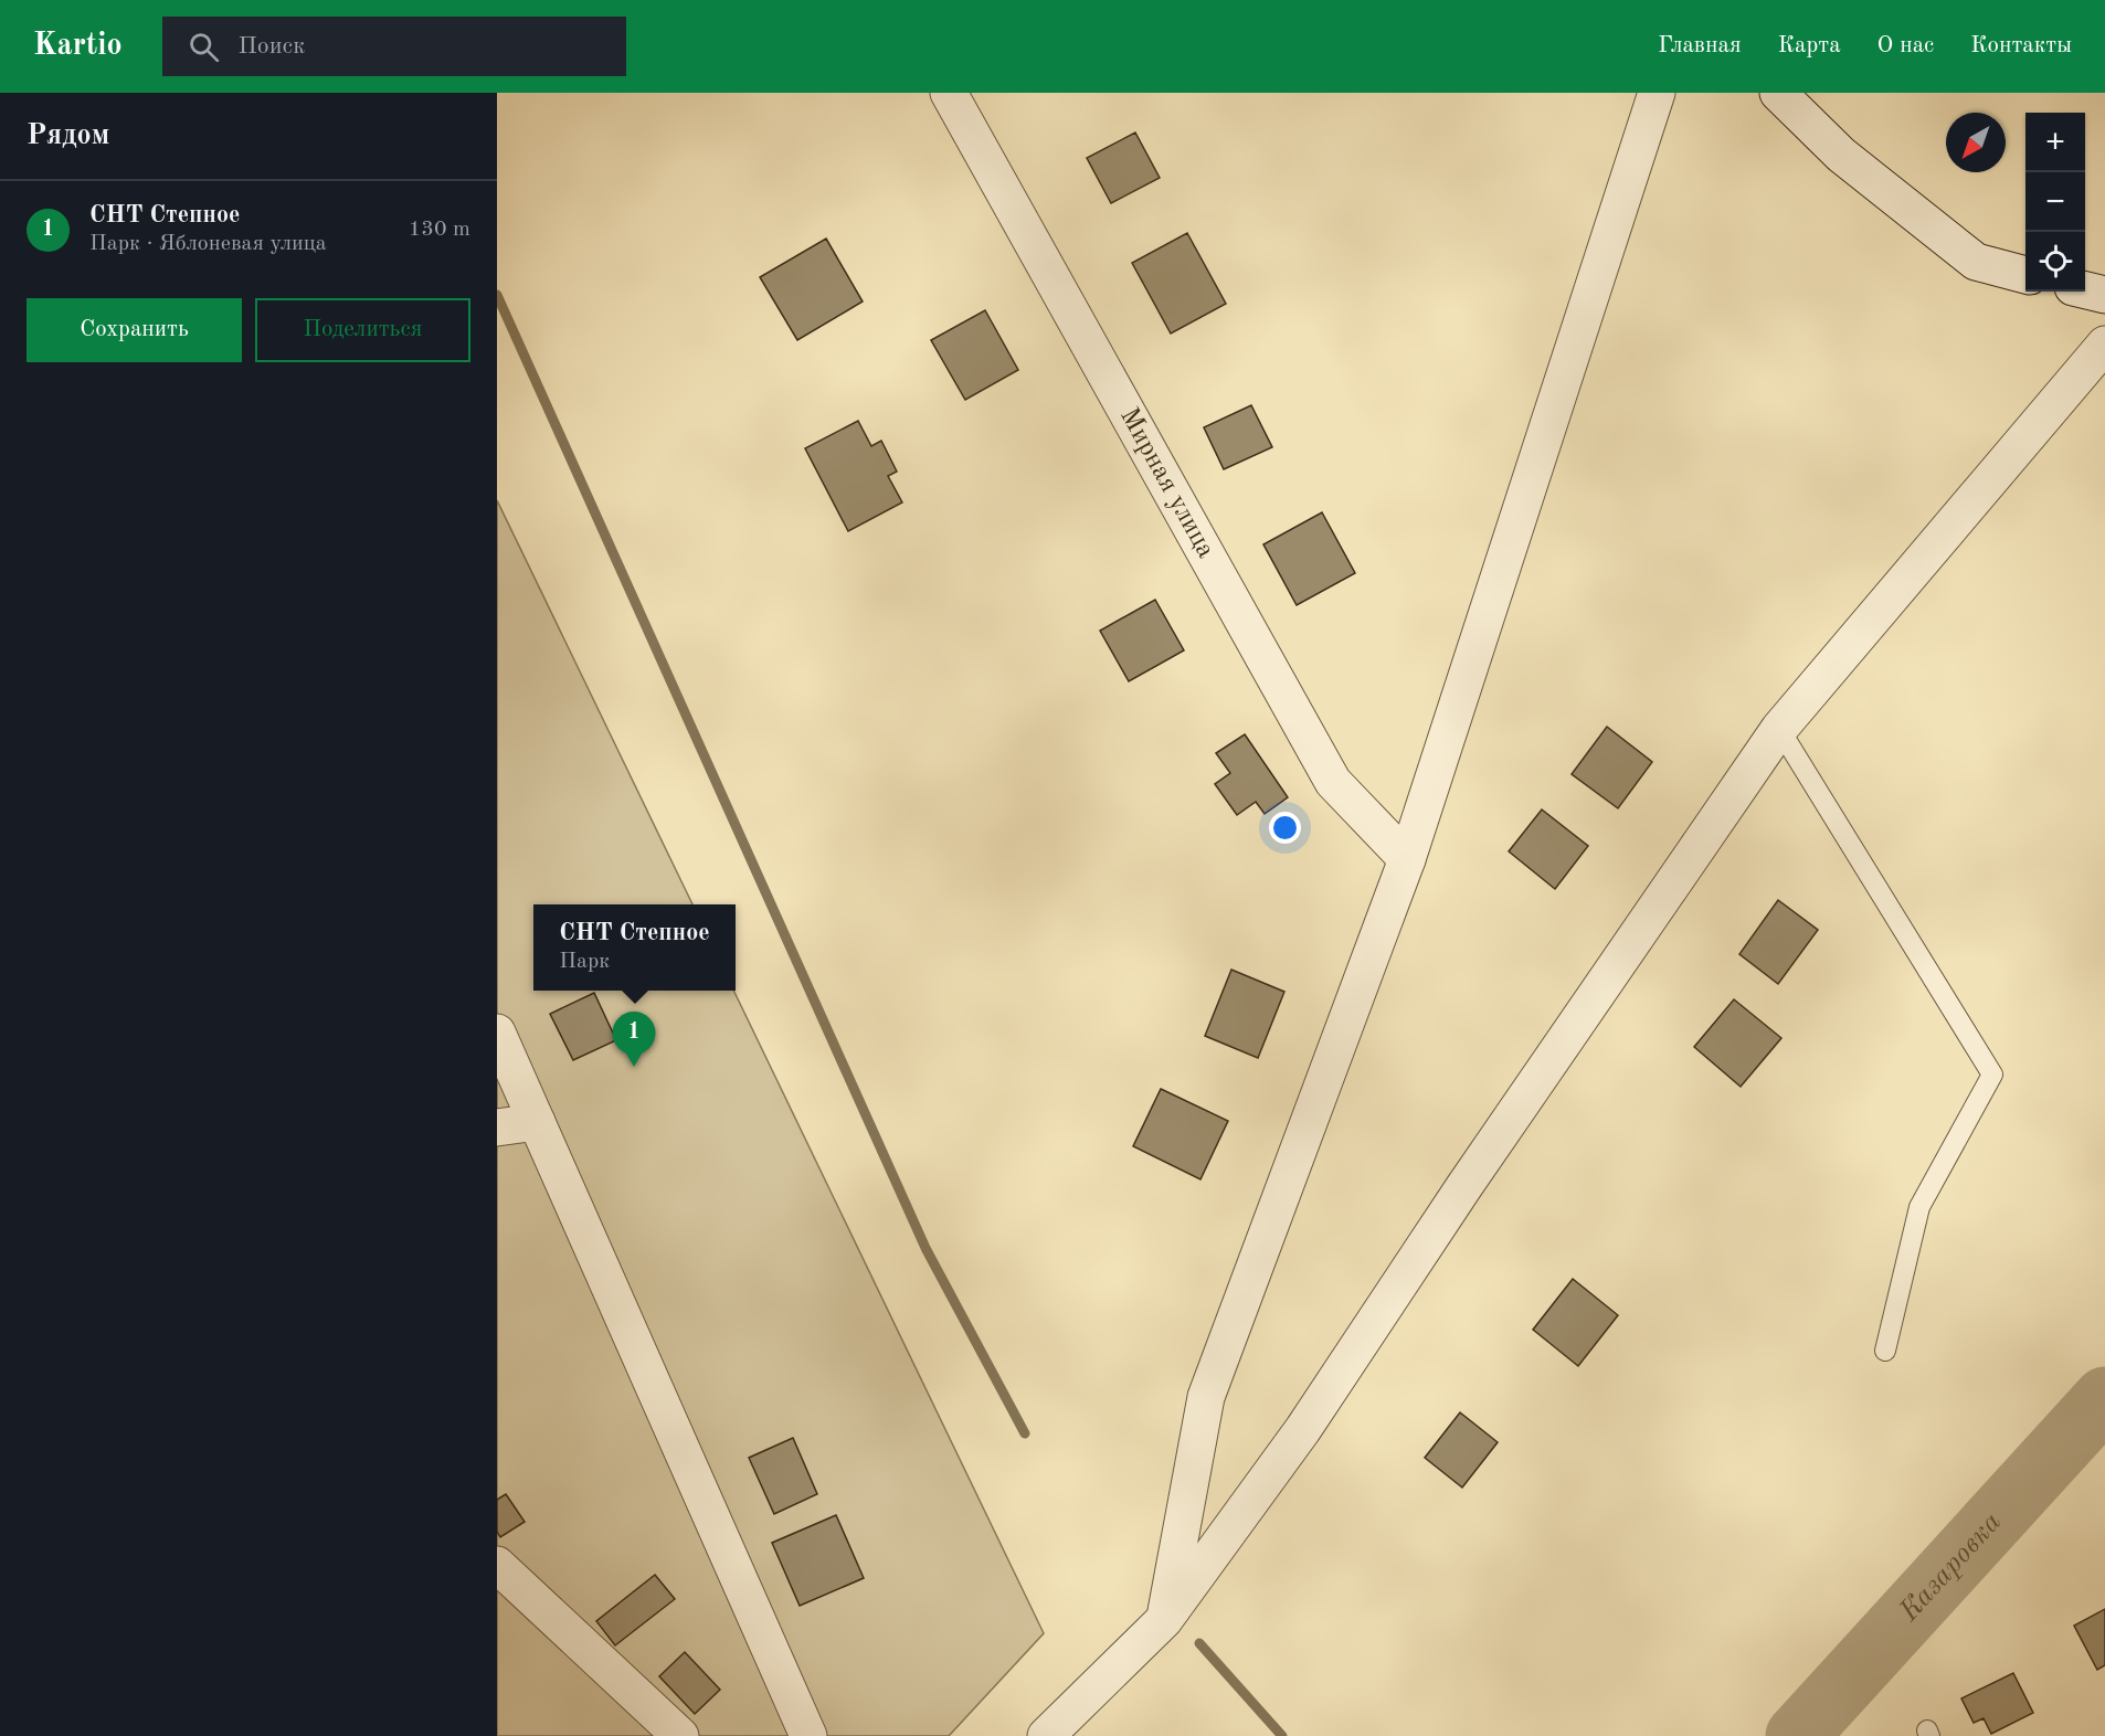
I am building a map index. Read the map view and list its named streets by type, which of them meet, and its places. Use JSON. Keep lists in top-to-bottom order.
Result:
{
  "streets": {
    "street": ["Мирная улица"]
  },
  "water": ["Казаровка"],
  "north": "bottom left",
  "page": {
    "header": "Kartio",
    "search": "Поиск",
    "nav": [
      "Главная",
      "Карта",
      "О нас",
      "Контакты"
    ],
    "heading": "Рядом",
    "map_buttons": ["+", "−"],
    "list": [
      {
        "mark": "1",
        "name": "СНТ Степное",
        "note": "Парк · Яблоневая улица",
        "value": "130 m"
      }
    ],
    "buttons": ["Сохранить", "Поделиться"],
    "popup": ["СНТ Степное", "Парк"],
    "pins": "1"
  }
}
